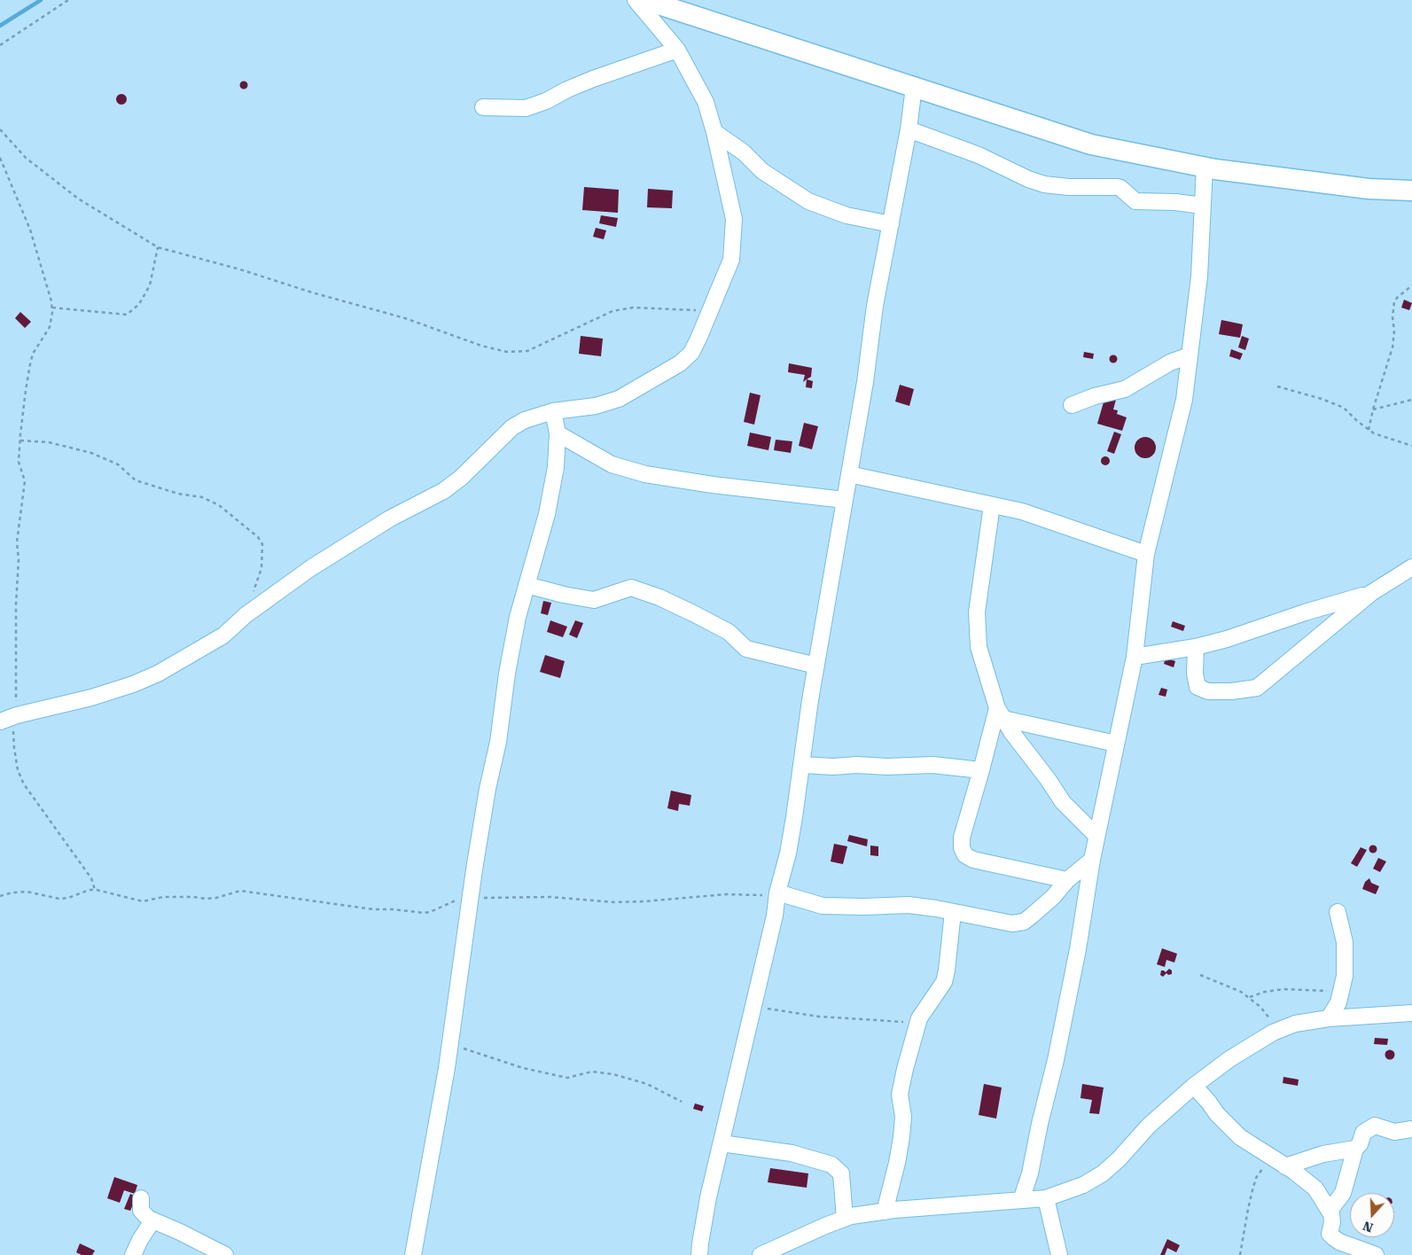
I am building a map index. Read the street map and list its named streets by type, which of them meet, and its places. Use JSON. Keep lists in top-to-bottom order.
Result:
{
  "north": "bottom"
}
